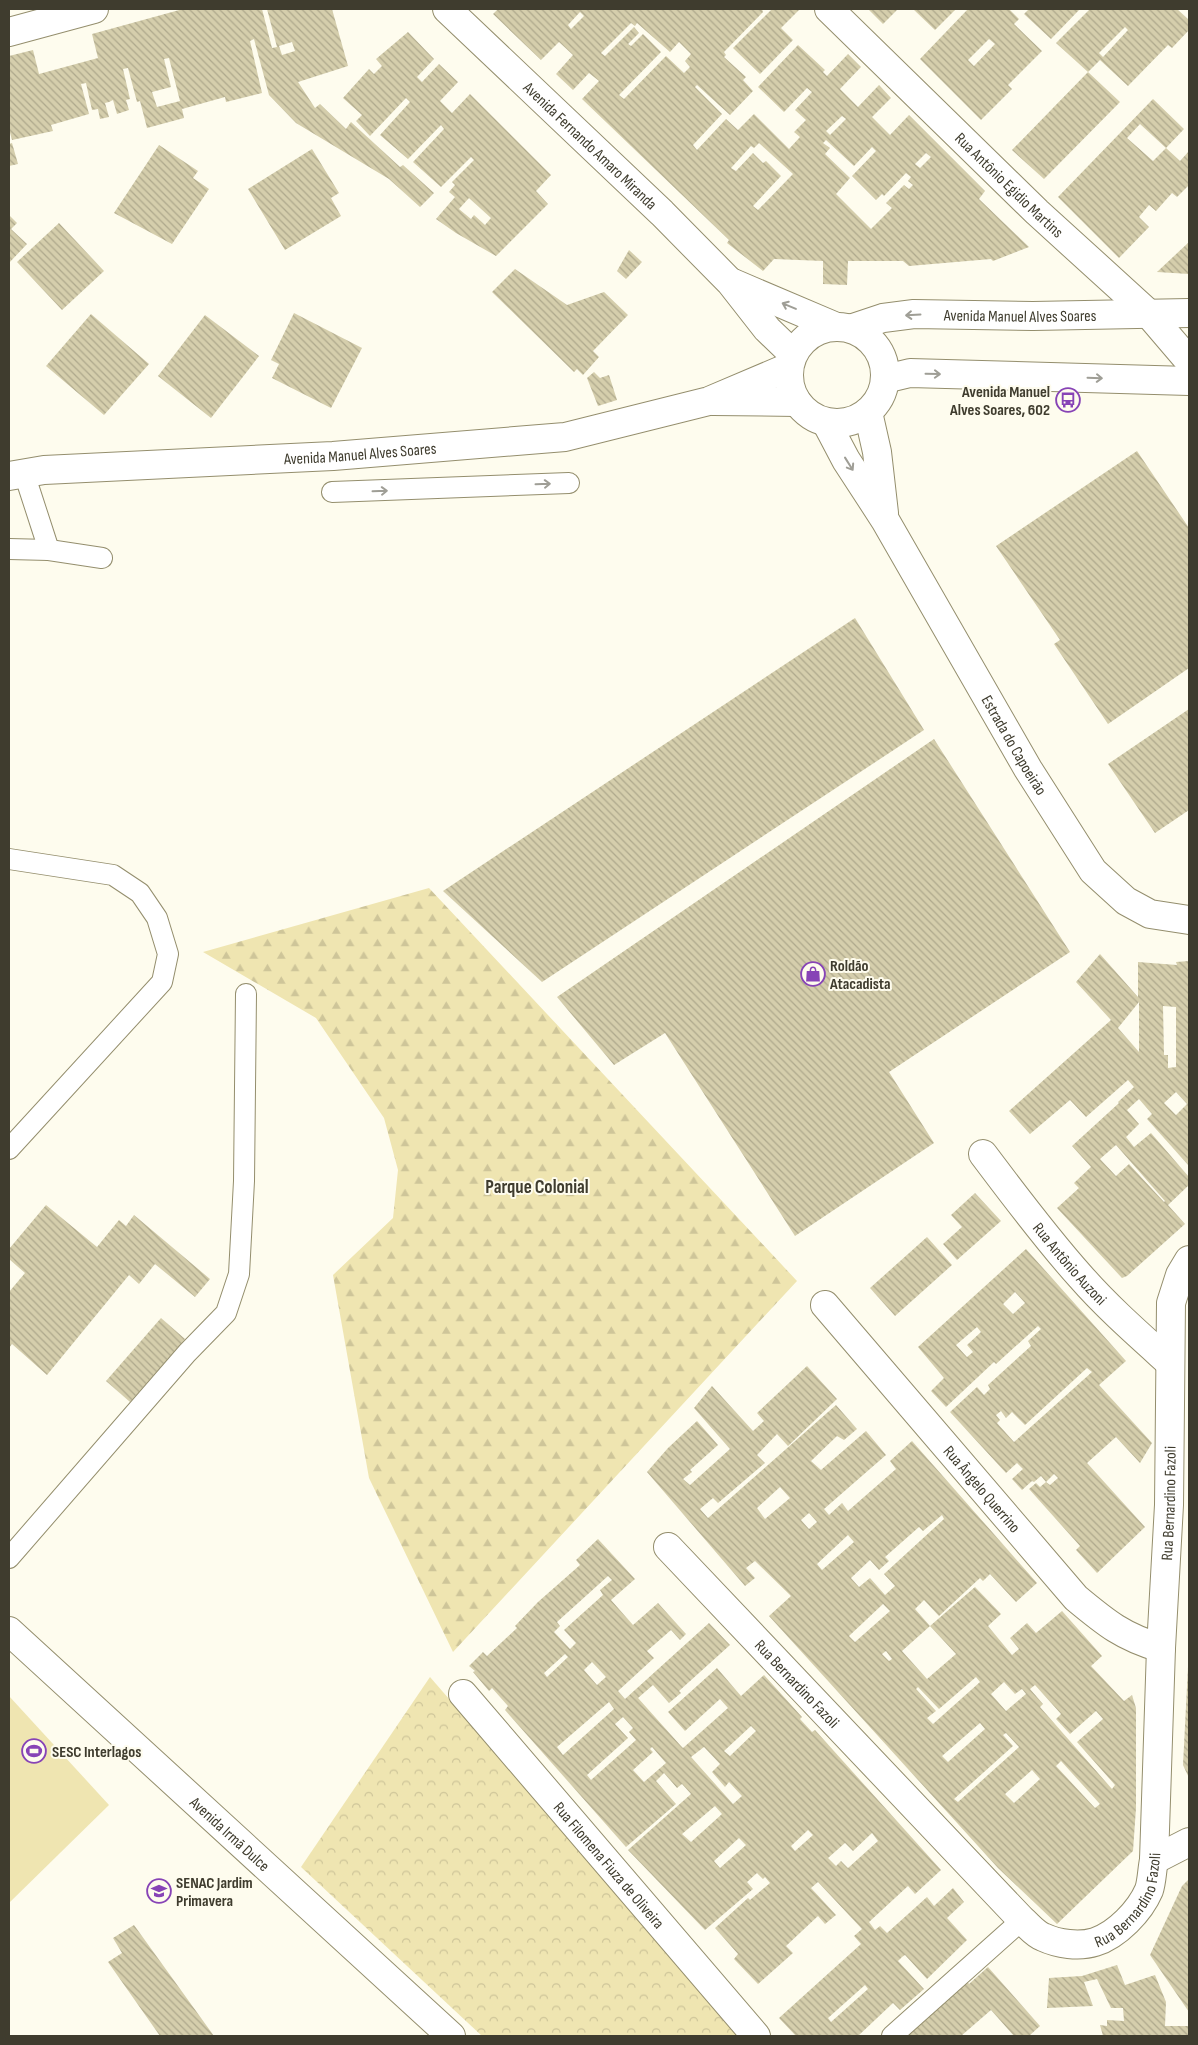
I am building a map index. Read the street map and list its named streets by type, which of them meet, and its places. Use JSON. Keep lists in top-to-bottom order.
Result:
{
  "streets": {
    "street": [
      "Avenida Fernando Amaro Miranda",
      "Rua Antônio Egidio Martins",
      "Avenida Manuel Alves Soares",
      "Estrada do Capoeirão",
      "Rua Antônio Auzoni",
      "Rua Ângelo Querrino",
      "Rua Bernardino Fazoli",
      "Avenida Irmã Dulce",
      "Rua Filomena Fiuza de Oliveira"
    ]
  },
  "crossings": [
    ["Avenida Fernando Amaro Miranda", "Avenida Manuel Alves Soares"],
    ["Avenida Fernando Amaro Miranda", "Estrada do Capoeirão"],
    ["Rua Antônio Egidio Martins", "Avenida Manuel Alves Soares"],
    ["Avenida Manuel Alves Soares", "Estrada do Capoeirão"],
    ["Rua Antônio Auzoni", "Rua Bernardino Fazoli"],
    ["Rua Ângelo Querrino", "Rua Bernardino Fazoli"]
  ],
  "districts": ["Parque Colonial"],
  "places": {
    "bus stop": ["Avenida Manuel Alves Soares, 602"],
    "shop": ["Roldão Atacadista"],
    "sports": ["SESC Interlagos"],
    "school or university": ["SENAC Jardim Primavera"]
  }
}
